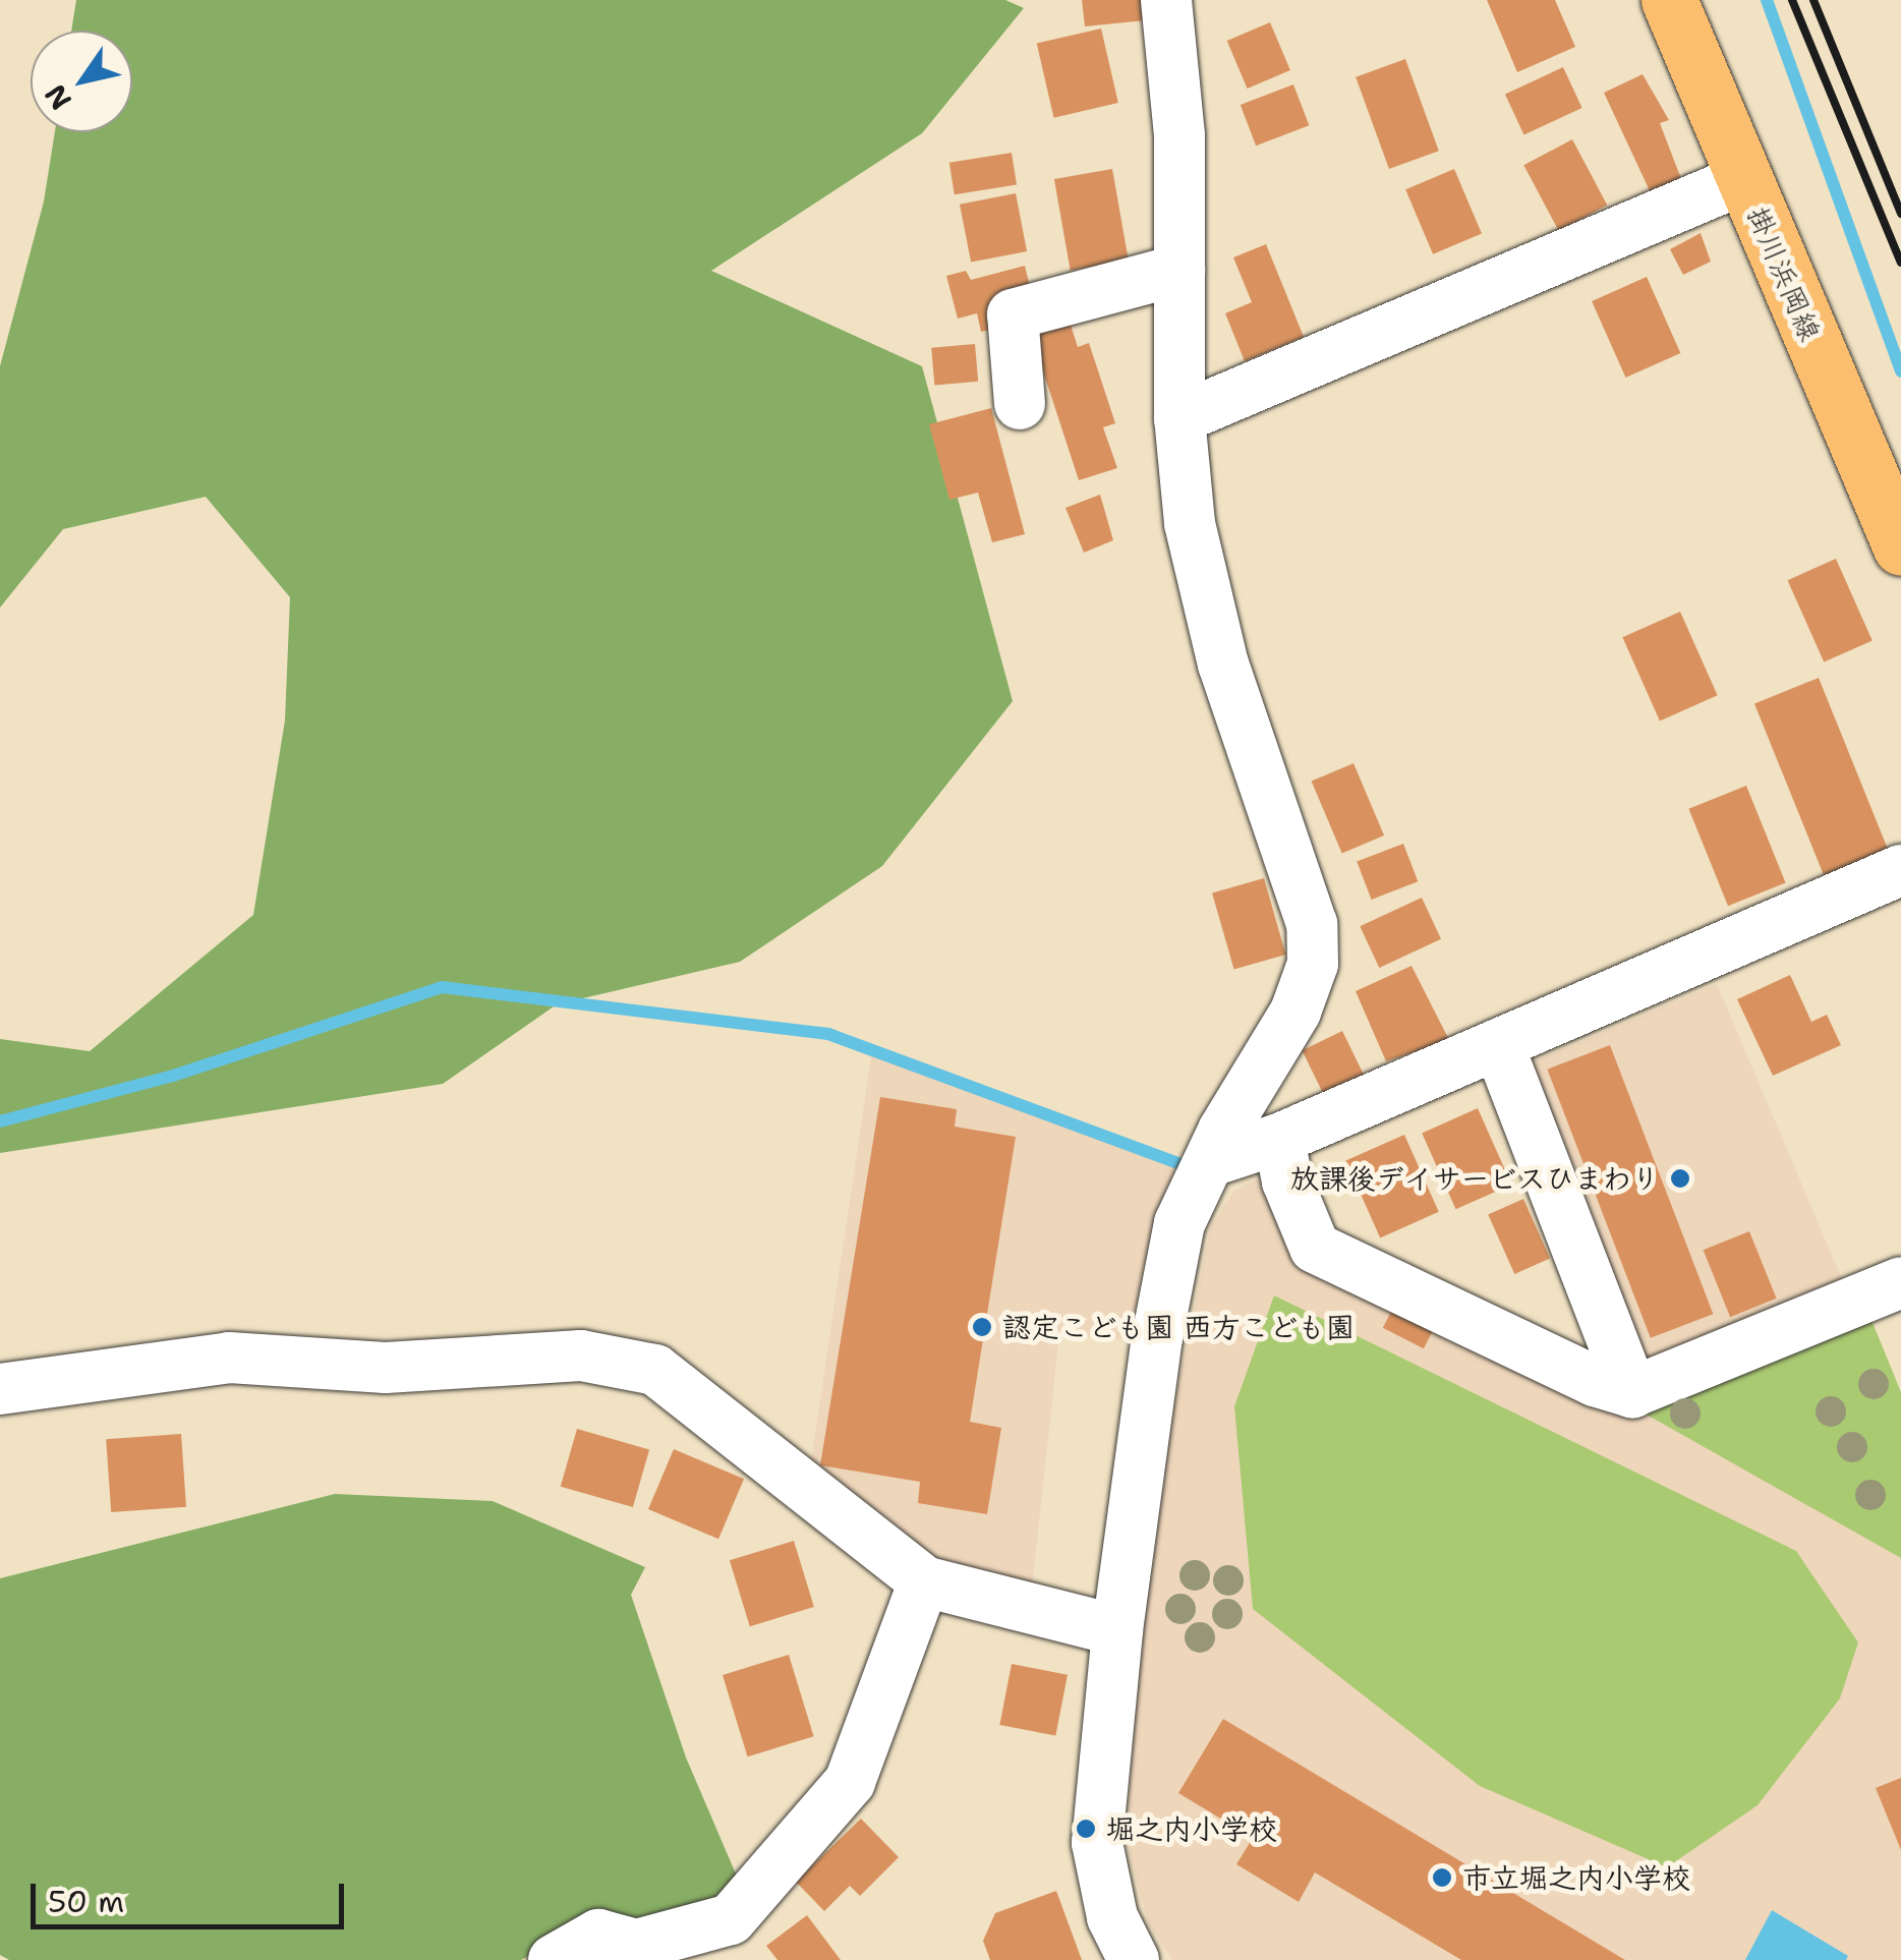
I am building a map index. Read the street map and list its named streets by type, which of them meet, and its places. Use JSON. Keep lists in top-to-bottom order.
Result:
{
  "streets": {
    "main road": ["掛川浜岡線"]
  },
  "places": [
    "放課後デイサービスひまわり",
    "認定こども園 西方こども園",
    "堀之内小学校",
    "市立堀之内小学校"
  ],
  "scale_bar": "50 m",
  "north": "bottom left"
}
